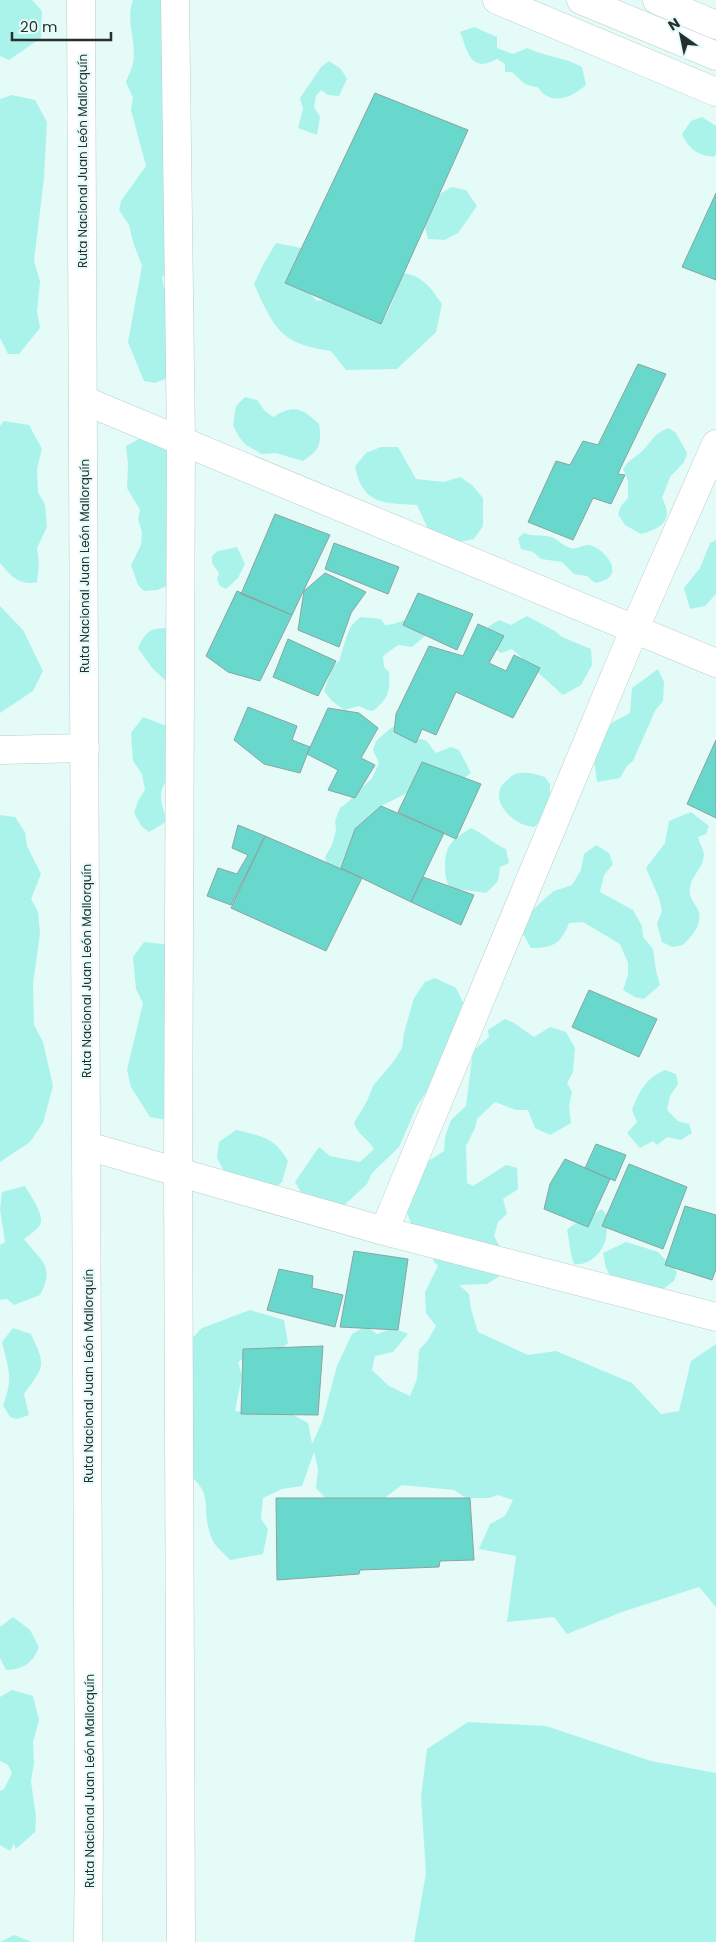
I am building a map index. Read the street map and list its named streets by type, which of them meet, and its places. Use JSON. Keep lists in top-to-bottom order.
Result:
{
  "streets": {
    "main road": ["Ruta Nacional Juan León Mallorquín"]
  },
  "scale_bar": "20 m",
  "north": "top left"
}
